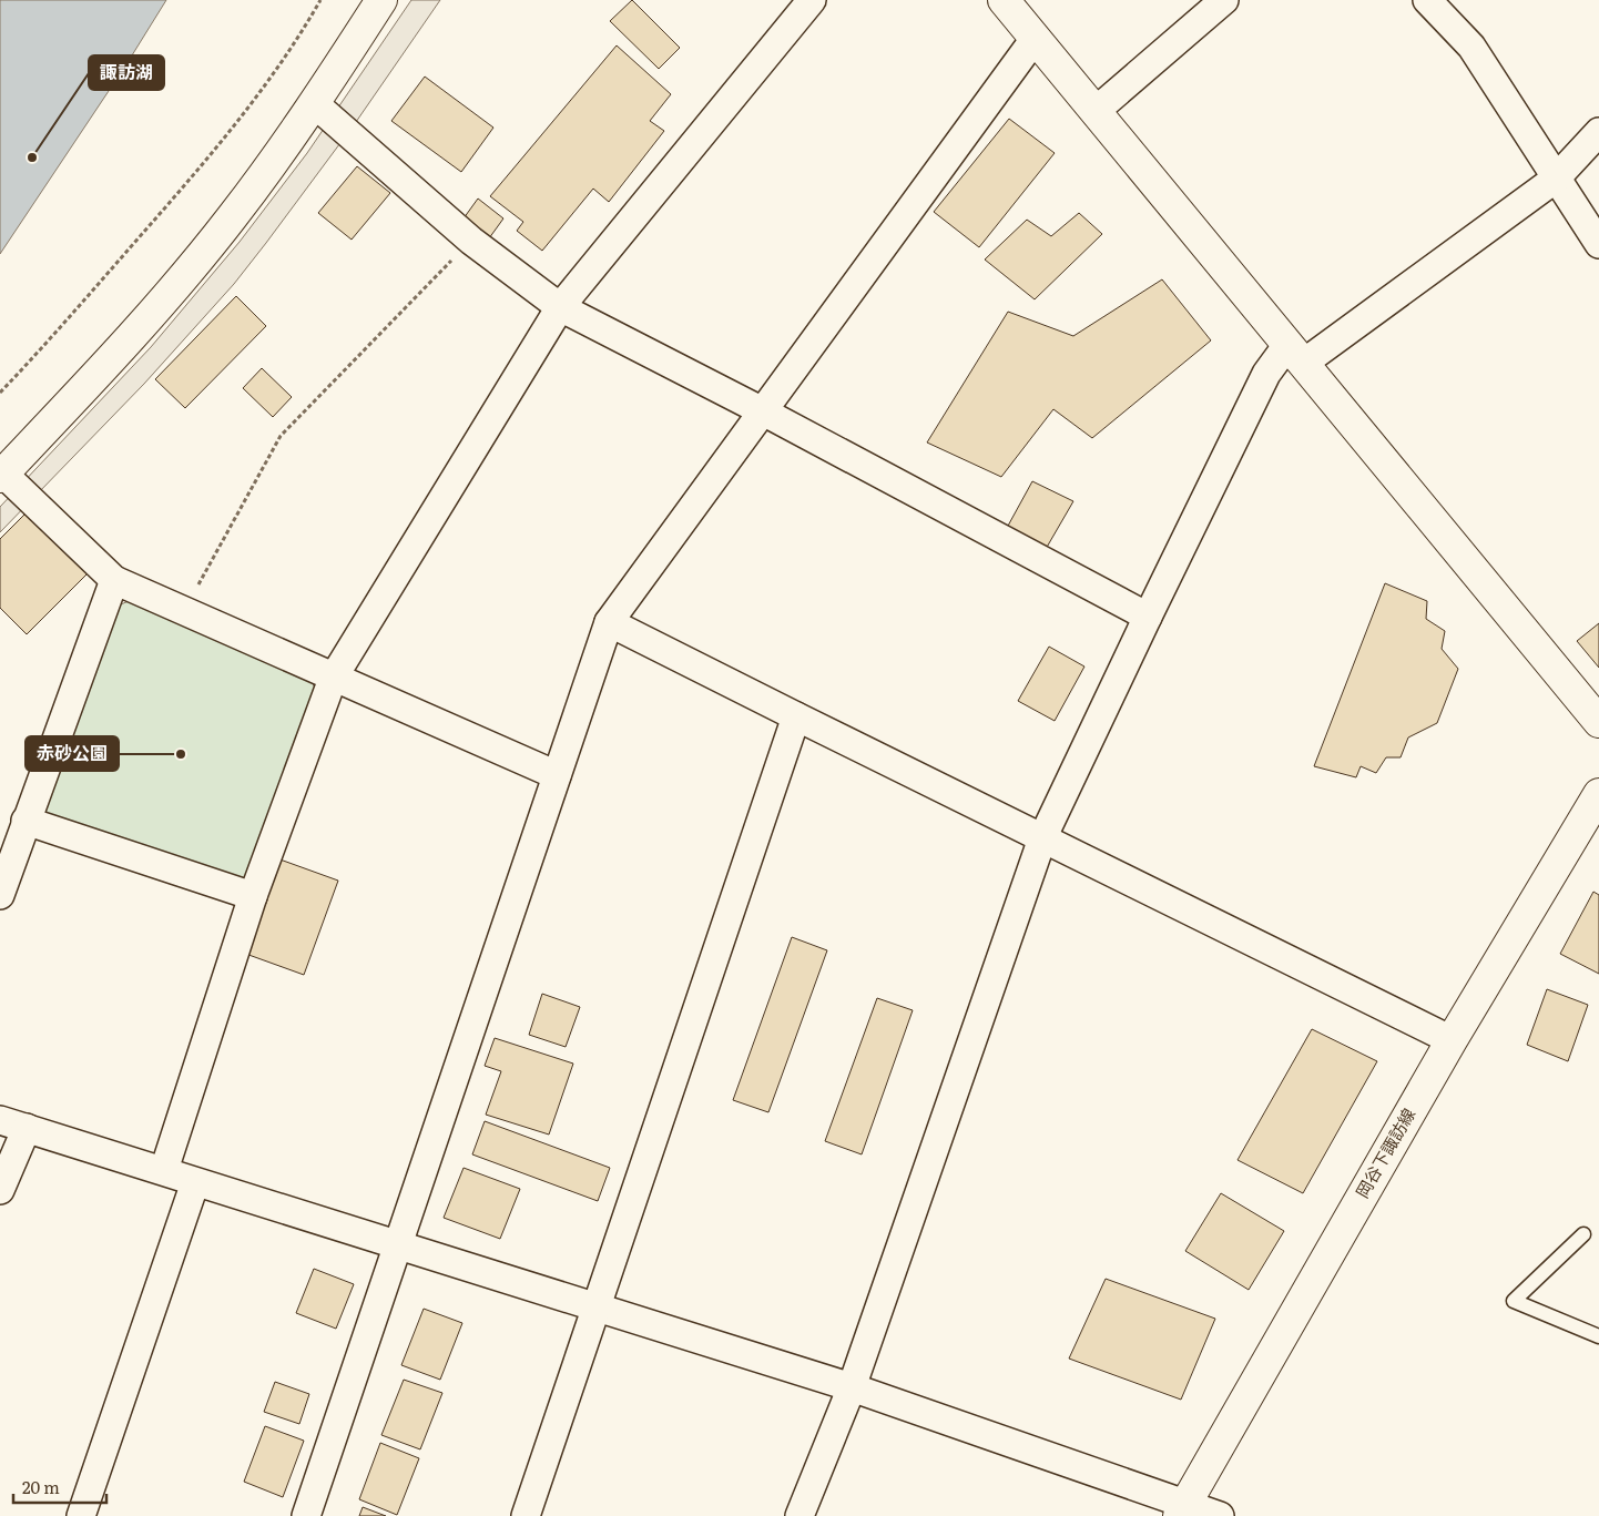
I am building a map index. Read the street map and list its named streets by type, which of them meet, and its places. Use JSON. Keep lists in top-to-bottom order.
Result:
{
  "streets": {
    "street": ["岡谷下諏訪線"]
  },
  "places": ["諏訪湖", "赤砂公園"],
  "scale_bar": "20 m"
}
